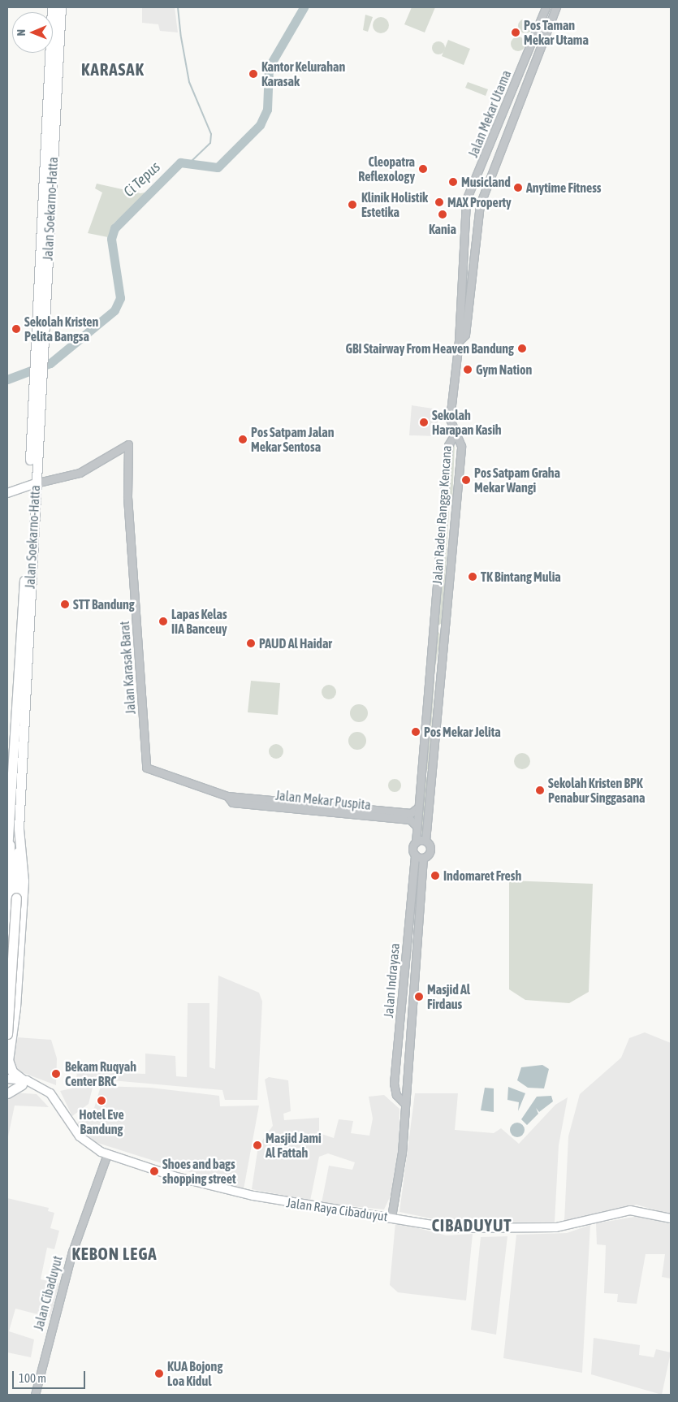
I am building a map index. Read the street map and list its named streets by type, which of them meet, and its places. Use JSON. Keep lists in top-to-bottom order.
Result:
{
  "streets": {
    "highway": ["Jalan Soekarno-Hatta"],
    "main road": ["Jalan Raya Cibaduyut"],
    "street": [
      "Jalan Mekar Utama",
      "Jalan Raden Rangga Kencana",
      "Jalan Karasak Barat",
      "Jalan Mekar Puspita",
      "Jalan Indrayasa",
      "Jalan Cibaduyut"
    ]
  },
  "crossings": [
    ["Jalan Soekarno-Hatta", "Jalan Karasak Barat"],
    ["Jalan Raden Rangga Kencana", "Jalan Mekar Puspita"],
    ["Jalan Raden Rangga Kencana", "Jalan Indrayasa"],
    ["Jalan Karasak Barat", "Jalan Mekar Puspita"],
    ["Jalan Indrayasa", "Jalan Raya Cibaduyut"],
    ["Jalan Raya Cibaduyut", "Jalan Cibaduyut"]
  ],
  "districts": ["KARASAK", "CIBADUYUT", "KEBON LEGA"],
  "water": ["Ci Tepus"],
  "places": [
    "Pos Taman Mekar Utama",
    "Kantor Kelurahan Karasak",
    "Cleopatra Reflexology",
    "Musicland",
    "Anytime Fitness",
    "MAX Property",
    "Klinik Holistik Estetika",
    "Kania",
    "Sekolah Kristen Pelita Bangsa",
    "GBI Stairway From Heaven Bandung",
    "Gym Nation",
    "Sekolah Harapan Kasih",
    "Pos Satpam Jalan Mekar Sentosa",
    "Pos Satpam Graha Mekar Wangi",
    "TK Bintang Mulia",
    "STT Bandung",
    "Lapas Kelas IIA Banceuy",
    "PAUD Al Haidar",
    "Pos Mekar Jelita",
    "Sekolah Kristen BPK Penabur Singgasana",
    "Indomaret Fresh",
    "Masjid Al Firdaus",
    "Bekam Ruqyah Center BRC",
    "Hotel Eve Bandung",
    "Masjid Jami Al Fattah",
    "Shoes and bags shopping street",
    "KUA Bojong Loa Kidul"
  ],
  "scale_bar": "100 m",
  "north": "left"
}
